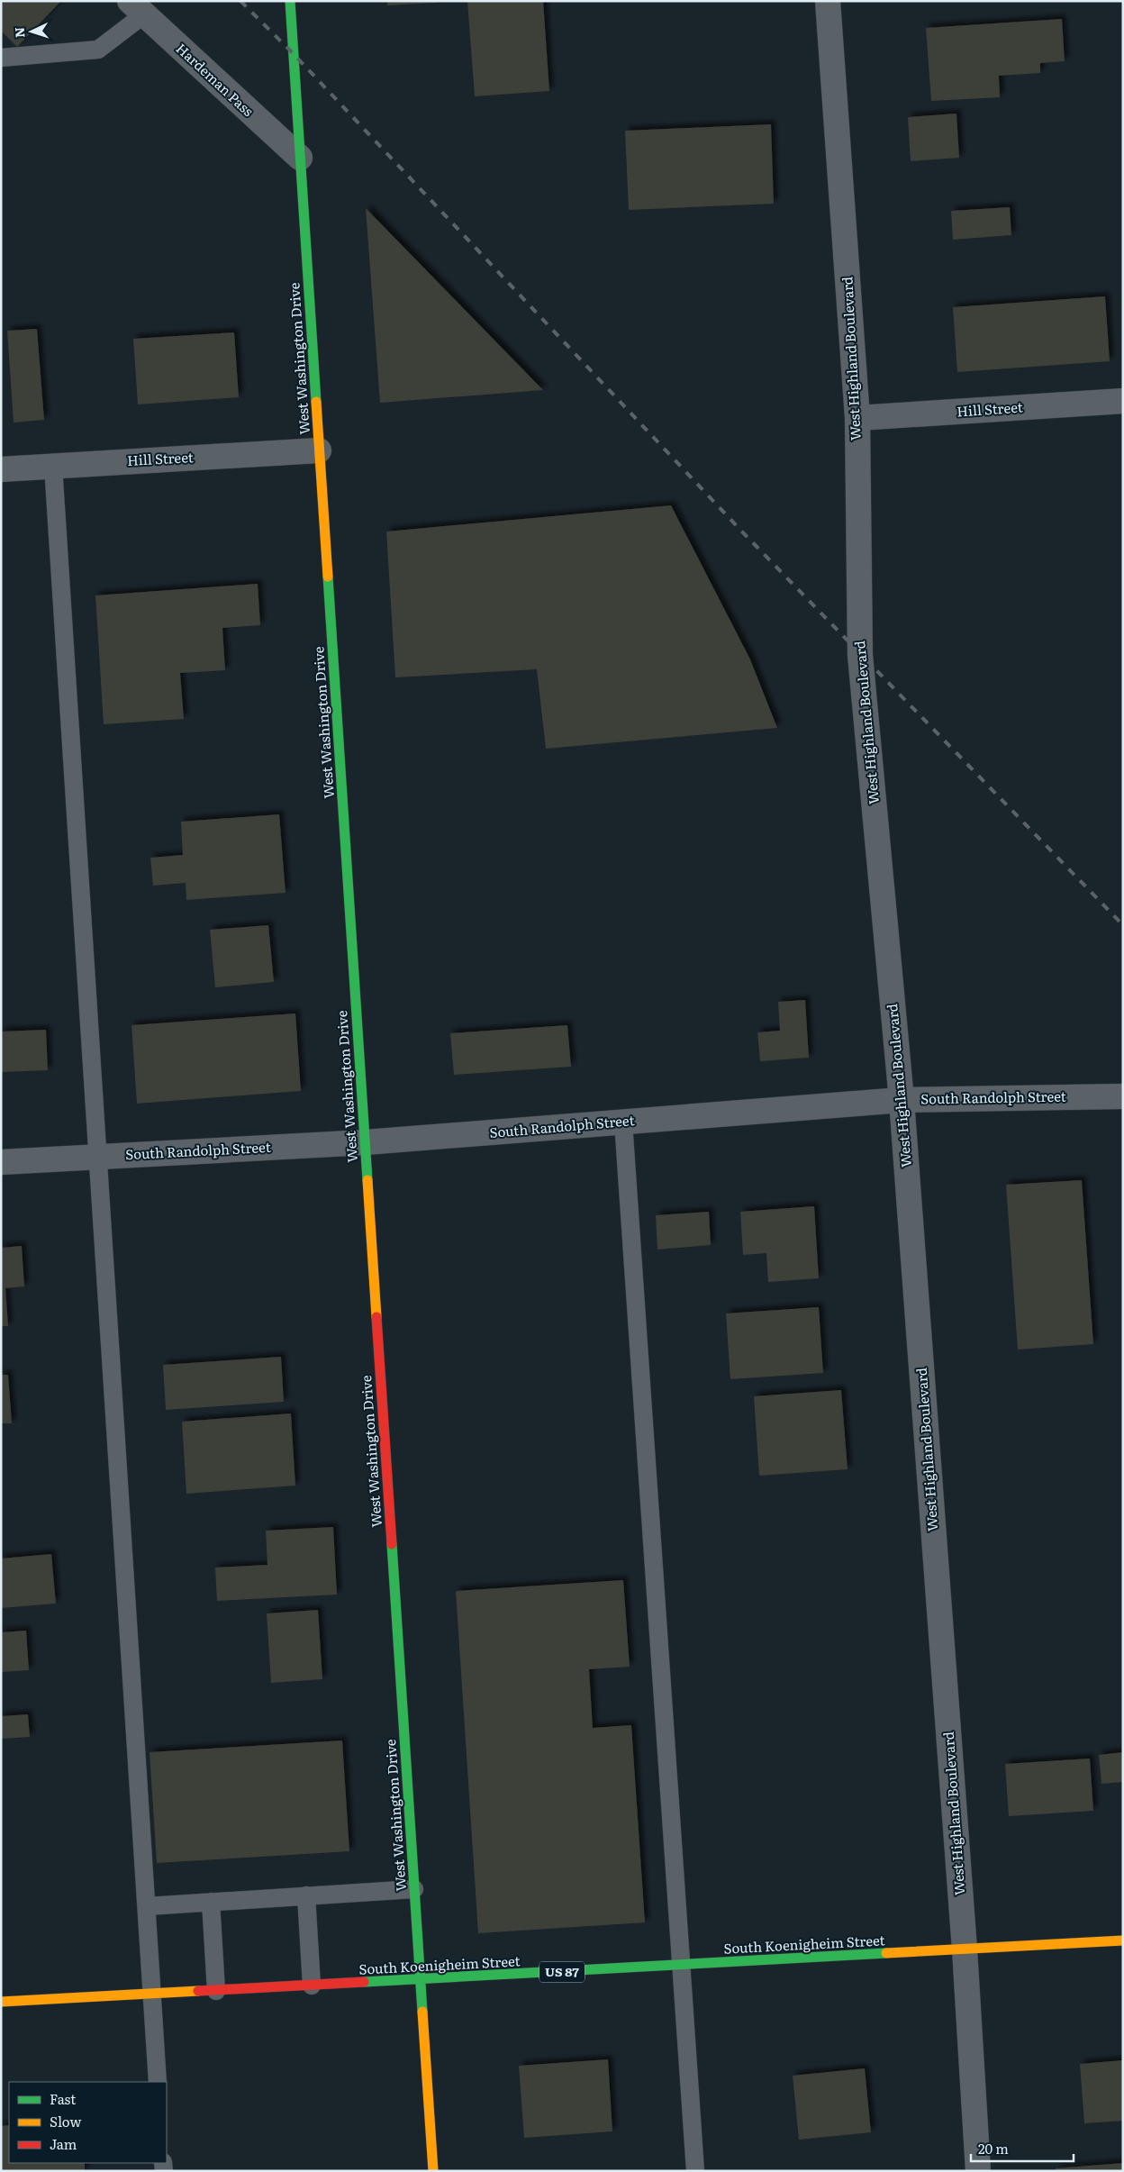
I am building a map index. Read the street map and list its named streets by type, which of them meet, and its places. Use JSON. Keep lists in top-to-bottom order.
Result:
{
  "streets": {
    "street": [
      "Hardeman Pass",
      "West Washington Drive",
      "West Highland Boulevard",
      "Hill Street",
      "South Randolph Street",
      "South Koenigheim Street",
      "US 87"
    ]
  },
  "crossings": [
    ["Hardeman Pass", "West Washington Drive"],
    ["West Washington Drive", "Hill Street"],
    ["West Washington Drive", "South Randolph Street"],
    ["West Washington Drive", "South Koenigheim Street"],
    ["West Highland Boulevard", "Hill Street"],
    ["West Highland Boulevard", "South Randolph Street"],
    ["West Highland Boulevard", "South Koenigheim Street"]
  ],
  "legend": ["Fast", "Slow", "Jam"],
  "scale_bar": "20 m",
  "north": "left"
}
